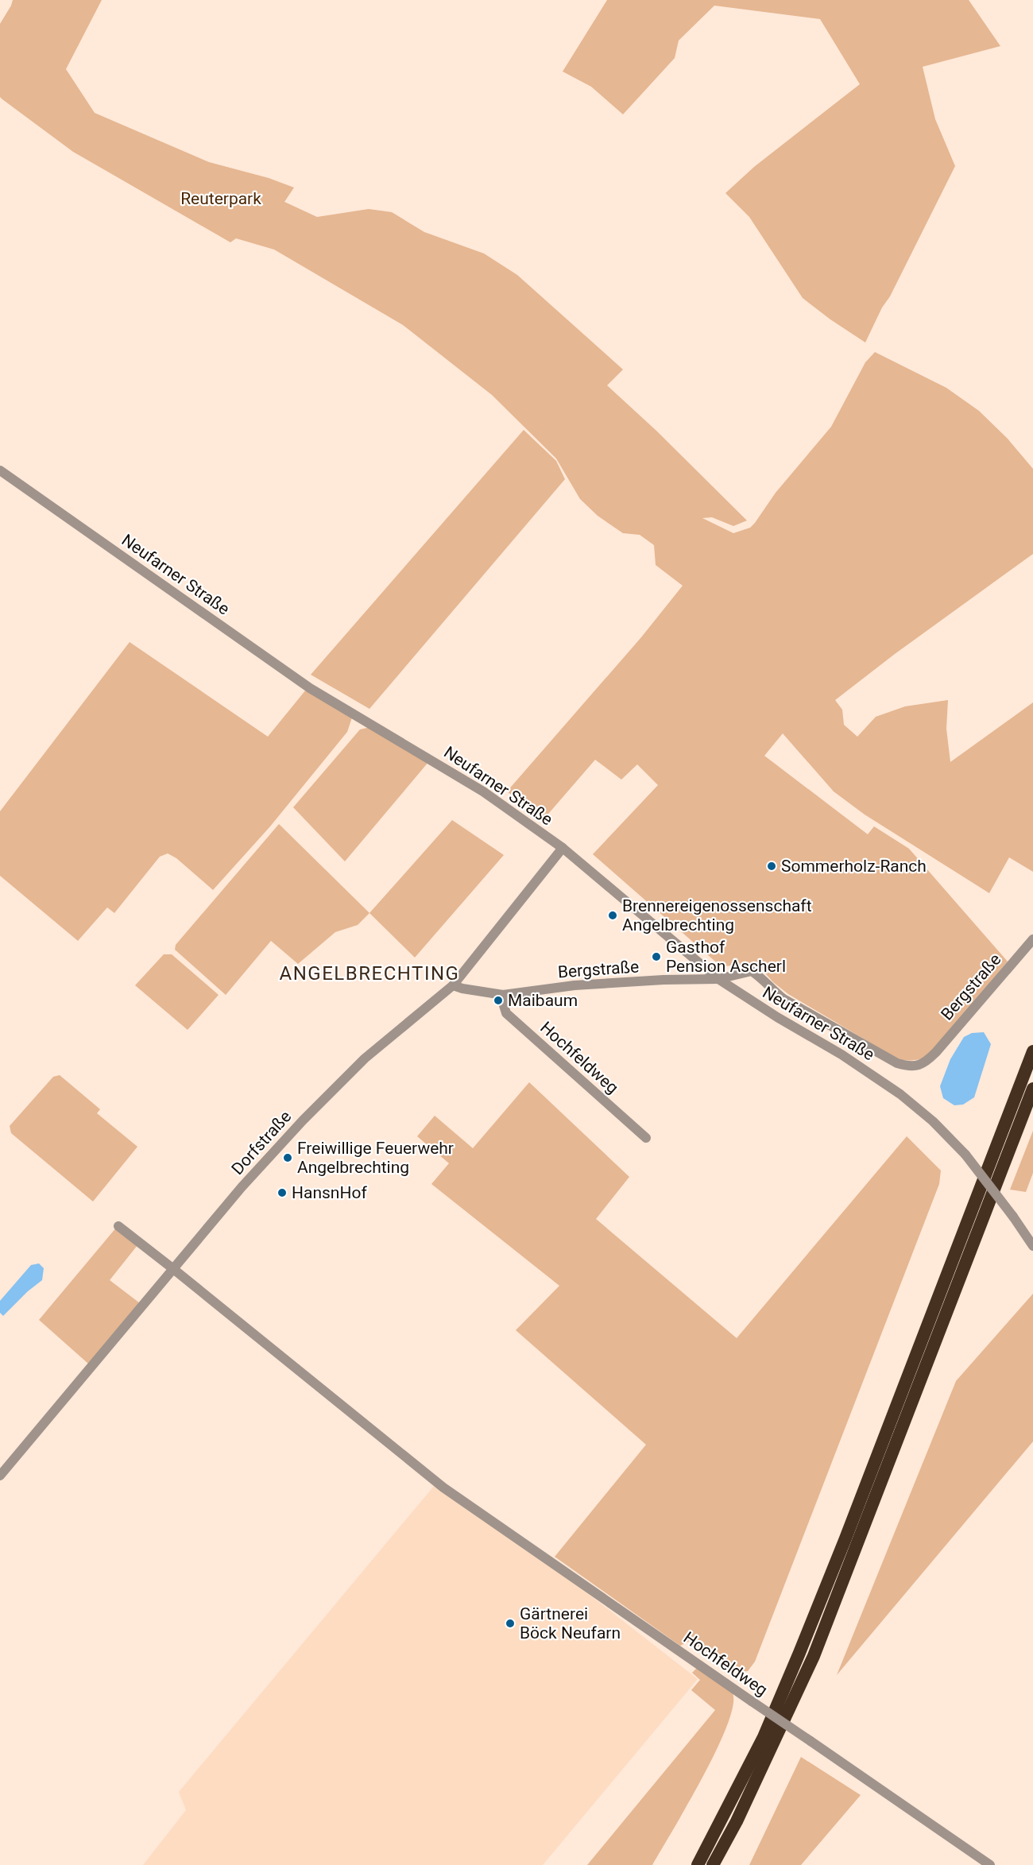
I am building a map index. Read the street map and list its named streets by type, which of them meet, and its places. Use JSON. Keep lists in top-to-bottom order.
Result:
{
  "streets": {
    "street": [
      "Neufarner Straße",
      "Bergstraße",
      "Hochfeldweg",
      "Dorfstraße"
    ]
  },
  "crossings": [
    ["Neufarner Straße", "Bergstraße"],
    ["Neufarner Straße", "Dorfstraße"],
    ["Bergstraße", "Hochfeldweg"],
    ["Bergstraße", "Dorfstraße"],
    ["Hochfeldweg", "Dorfstraße"]
  ],
  "districts": ["ANGELBRECHTING"],
  "parks": ["Reuterpark"],
  "places": [
    "Sommerholz-Ranch",
    "Brennereigenossenschaft Angelbrechting",
    "Gasthof Pension Ascherl",
    "Maibaum",
    "Freiwillige Feuerwehr Angelbrechting",
    "HansnHof",
    "Gärtnerei Böck Neufarn"
  ]
}
